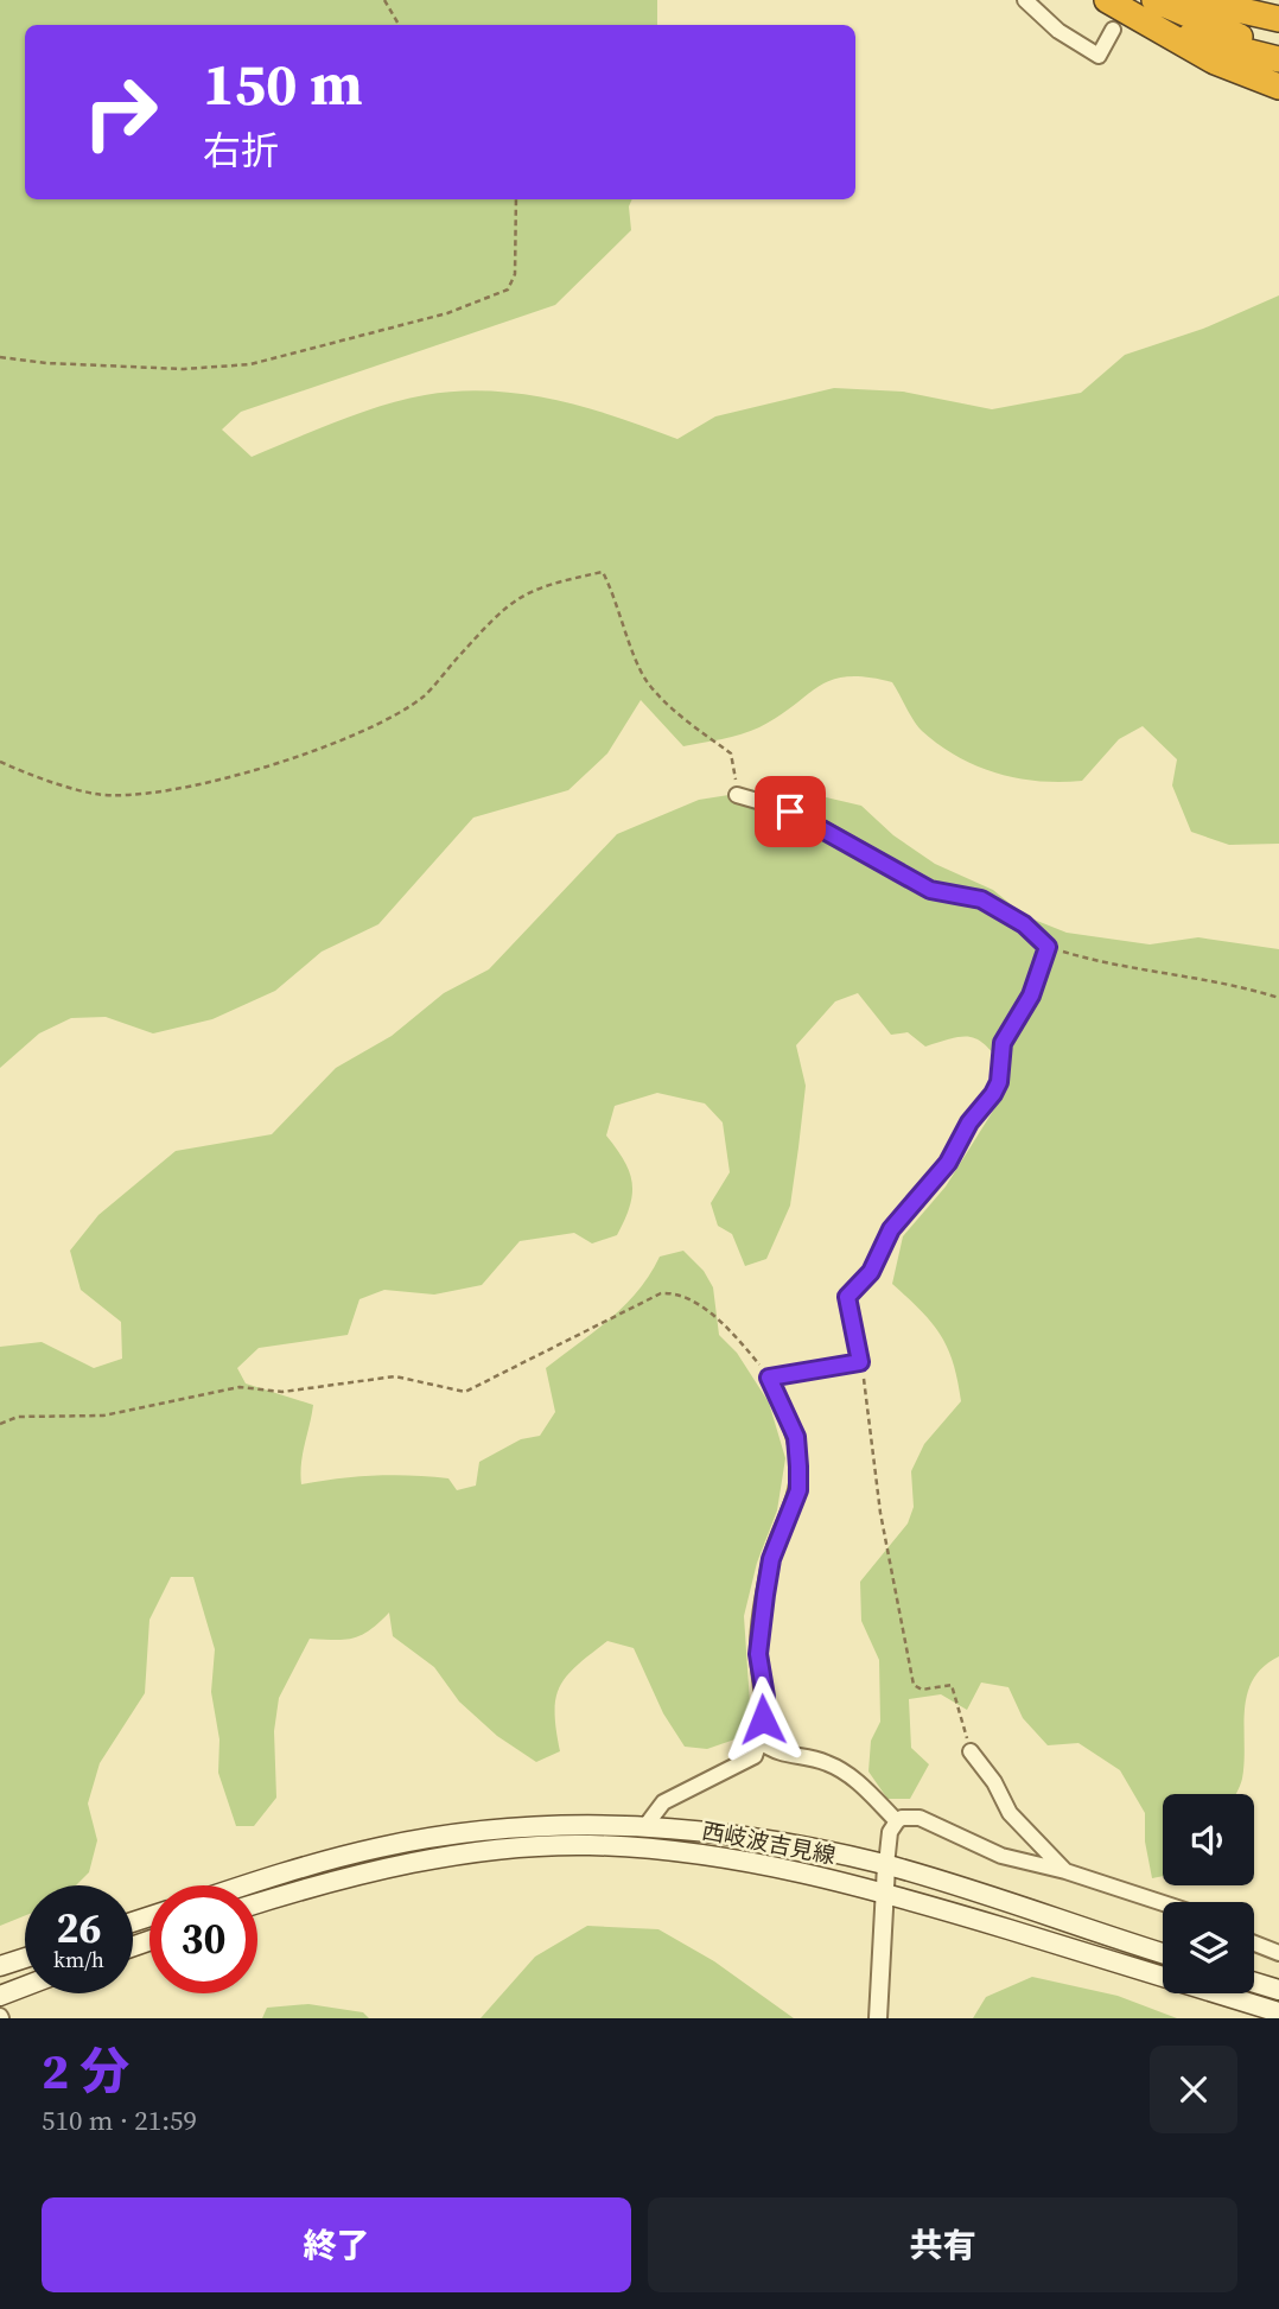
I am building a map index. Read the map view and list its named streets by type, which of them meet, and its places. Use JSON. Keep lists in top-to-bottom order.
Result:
{
  "streets": {
    "main road": ["西岐波吉見線"]
  },
  "page": {
    "turn": ["150 m", "右折"],
    "speed": "26 km/h",
    "limit": "30",
    "heading": ["2 分", "510 m · 21:59"],
    "buttons": ["終了", "共有"]
  }
}
